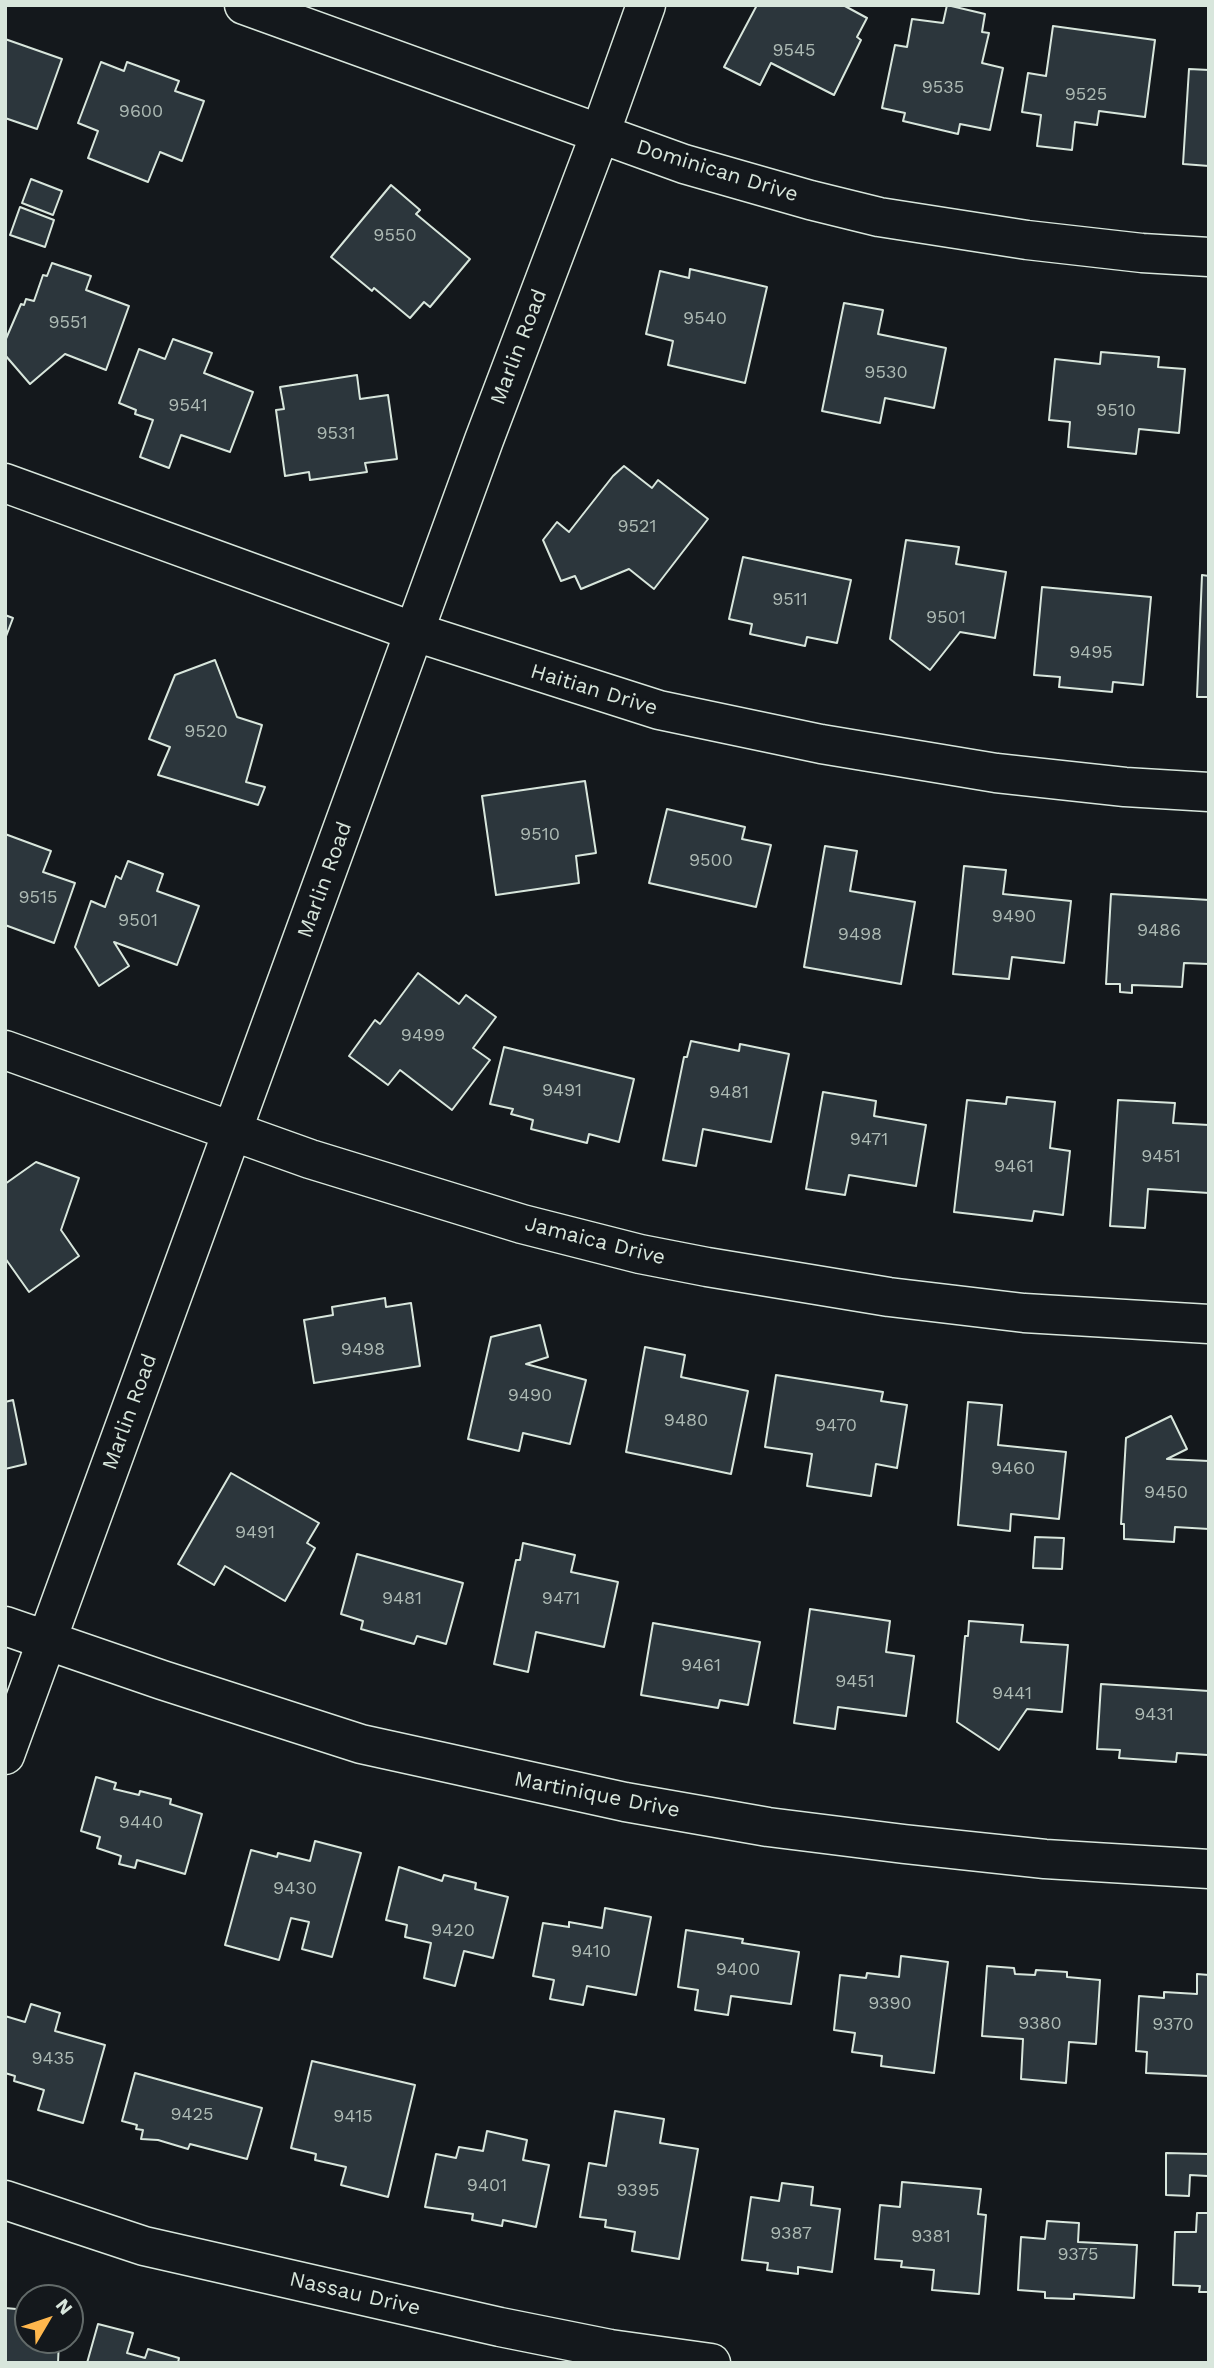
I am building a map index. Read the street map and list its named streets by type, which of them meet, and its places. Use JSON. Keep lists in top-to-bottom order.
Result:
{
  "streets": {
    "street": [
      "Dominican Drive",
      "Marlin Road",
      "Haitian Drive",
      "Jamaica Drive",
      "Martinique Drive",
      "Nassau Drive"
    ]
  },
  "crossings": [
    ["Dominican Drive", "Marlin Road"],
    ["Marlin Road", "Haitian Drive"],
    ["Marlin Road", "Jamaica Drive"],
    ["Marlin Road", "Martinique Drive"]
  ],
  "house_numbers": [
    "9545",
    "9535",
    "9525",
    "9600",
    "9550",
    "9540",
    "9551",
    "9530",
    "9541",
    "9510",
    "9531",
    "9521",
    "9511",
    "9501",
    "9495",
    "9520",
    "9510",
    "9500",
    "9515",
    "9490",
    "9501",
    "9486",
    "9498",
    "9499",
    "9491",
    "9481",
    "9471",
    "9451",
    "9461",
    "9498",
    "9490",
    "9480",
    "9470",
    "9460",
    "9450",
    "9491",
    "9481",
    "9471",
    "9461",
    "9451",
    "9441",
    "9431",
    "9440",
    "9430",
    "9420",
    "9410",
    "9400",
    "9390",
    "9380",
    "9370",
    "9435",
    "9425",
    "9415",
    "9401",
    "9395",
    "9387",
    "9381",
    "9375"
  ],
  "north": "top right"
}
